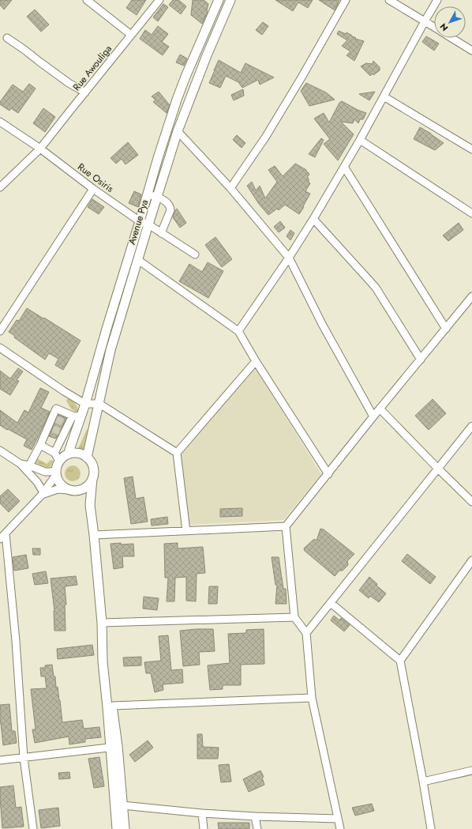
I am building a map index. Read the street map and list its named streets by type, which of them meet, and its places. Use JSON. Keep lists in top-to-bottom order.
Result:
{
  "streets": {
    "main road": ["Avenue Pya"],
    "street": ["Rue Awouliga", "Rue Osiris"]
  },
  "crossings": [
    ["Rue Awouliga", "Rue Osiris"],
    ["Rue Osiris", "Avenue Pya"]
  ],
  "north": "bottom left"
}
